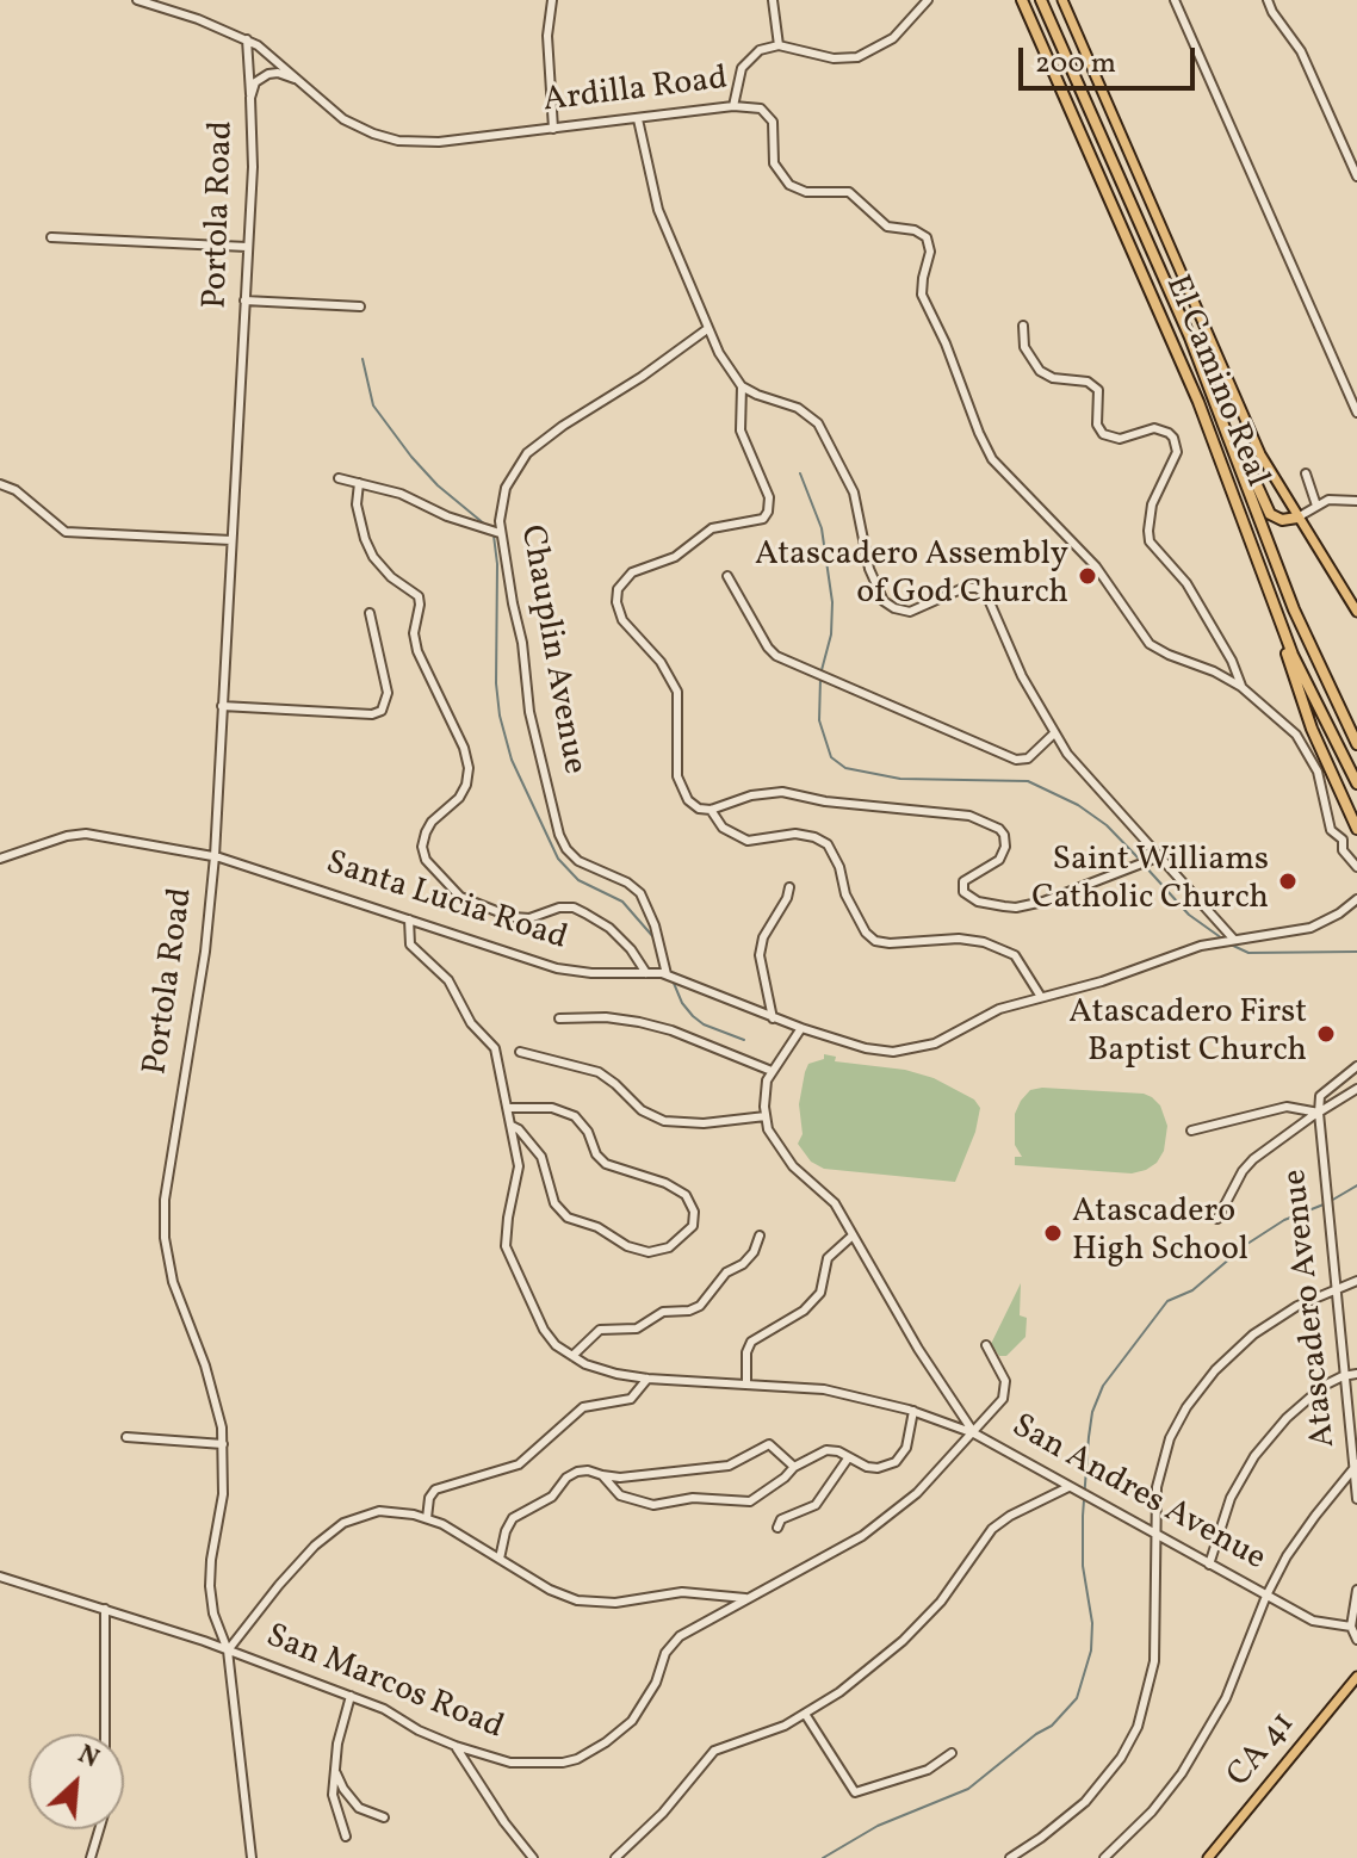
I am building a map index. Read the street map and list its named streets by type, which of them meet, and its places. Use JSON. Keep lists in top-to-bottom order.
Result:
{
  "streets": {
    "highway": ["El Camino Real"],
    "main road": ["CA 41"],
    "street": [
      "Ardilla Road",
      "Portola Road",
      "Chauplin Avenue",
      "Santa Lucia Road",
      "Atascadero Avenue",
      "San Andres Avenue",
      "San Marcos Road"
    ]
  },
  "crossings": [
    ["Ardilla Road", "Portola Road"],
    ["Portola Road", "Santa Lucia Road"],
    ["Portola Road", "San Marcos Road"],
    ["Chauplin Avenue", "Santa Lucia Road"],
    ["San Andres Avenue", "San Marcos Road"]
  ],
  "places": [
    "Atascadero Assembly of God Church",
    "Saint Williams Catholic Church",
    "Atascadero First Baptist Church",
    "Atascadero High School"
  ],
  "scale_bar": "200 m",
  "north": "top right"
}
